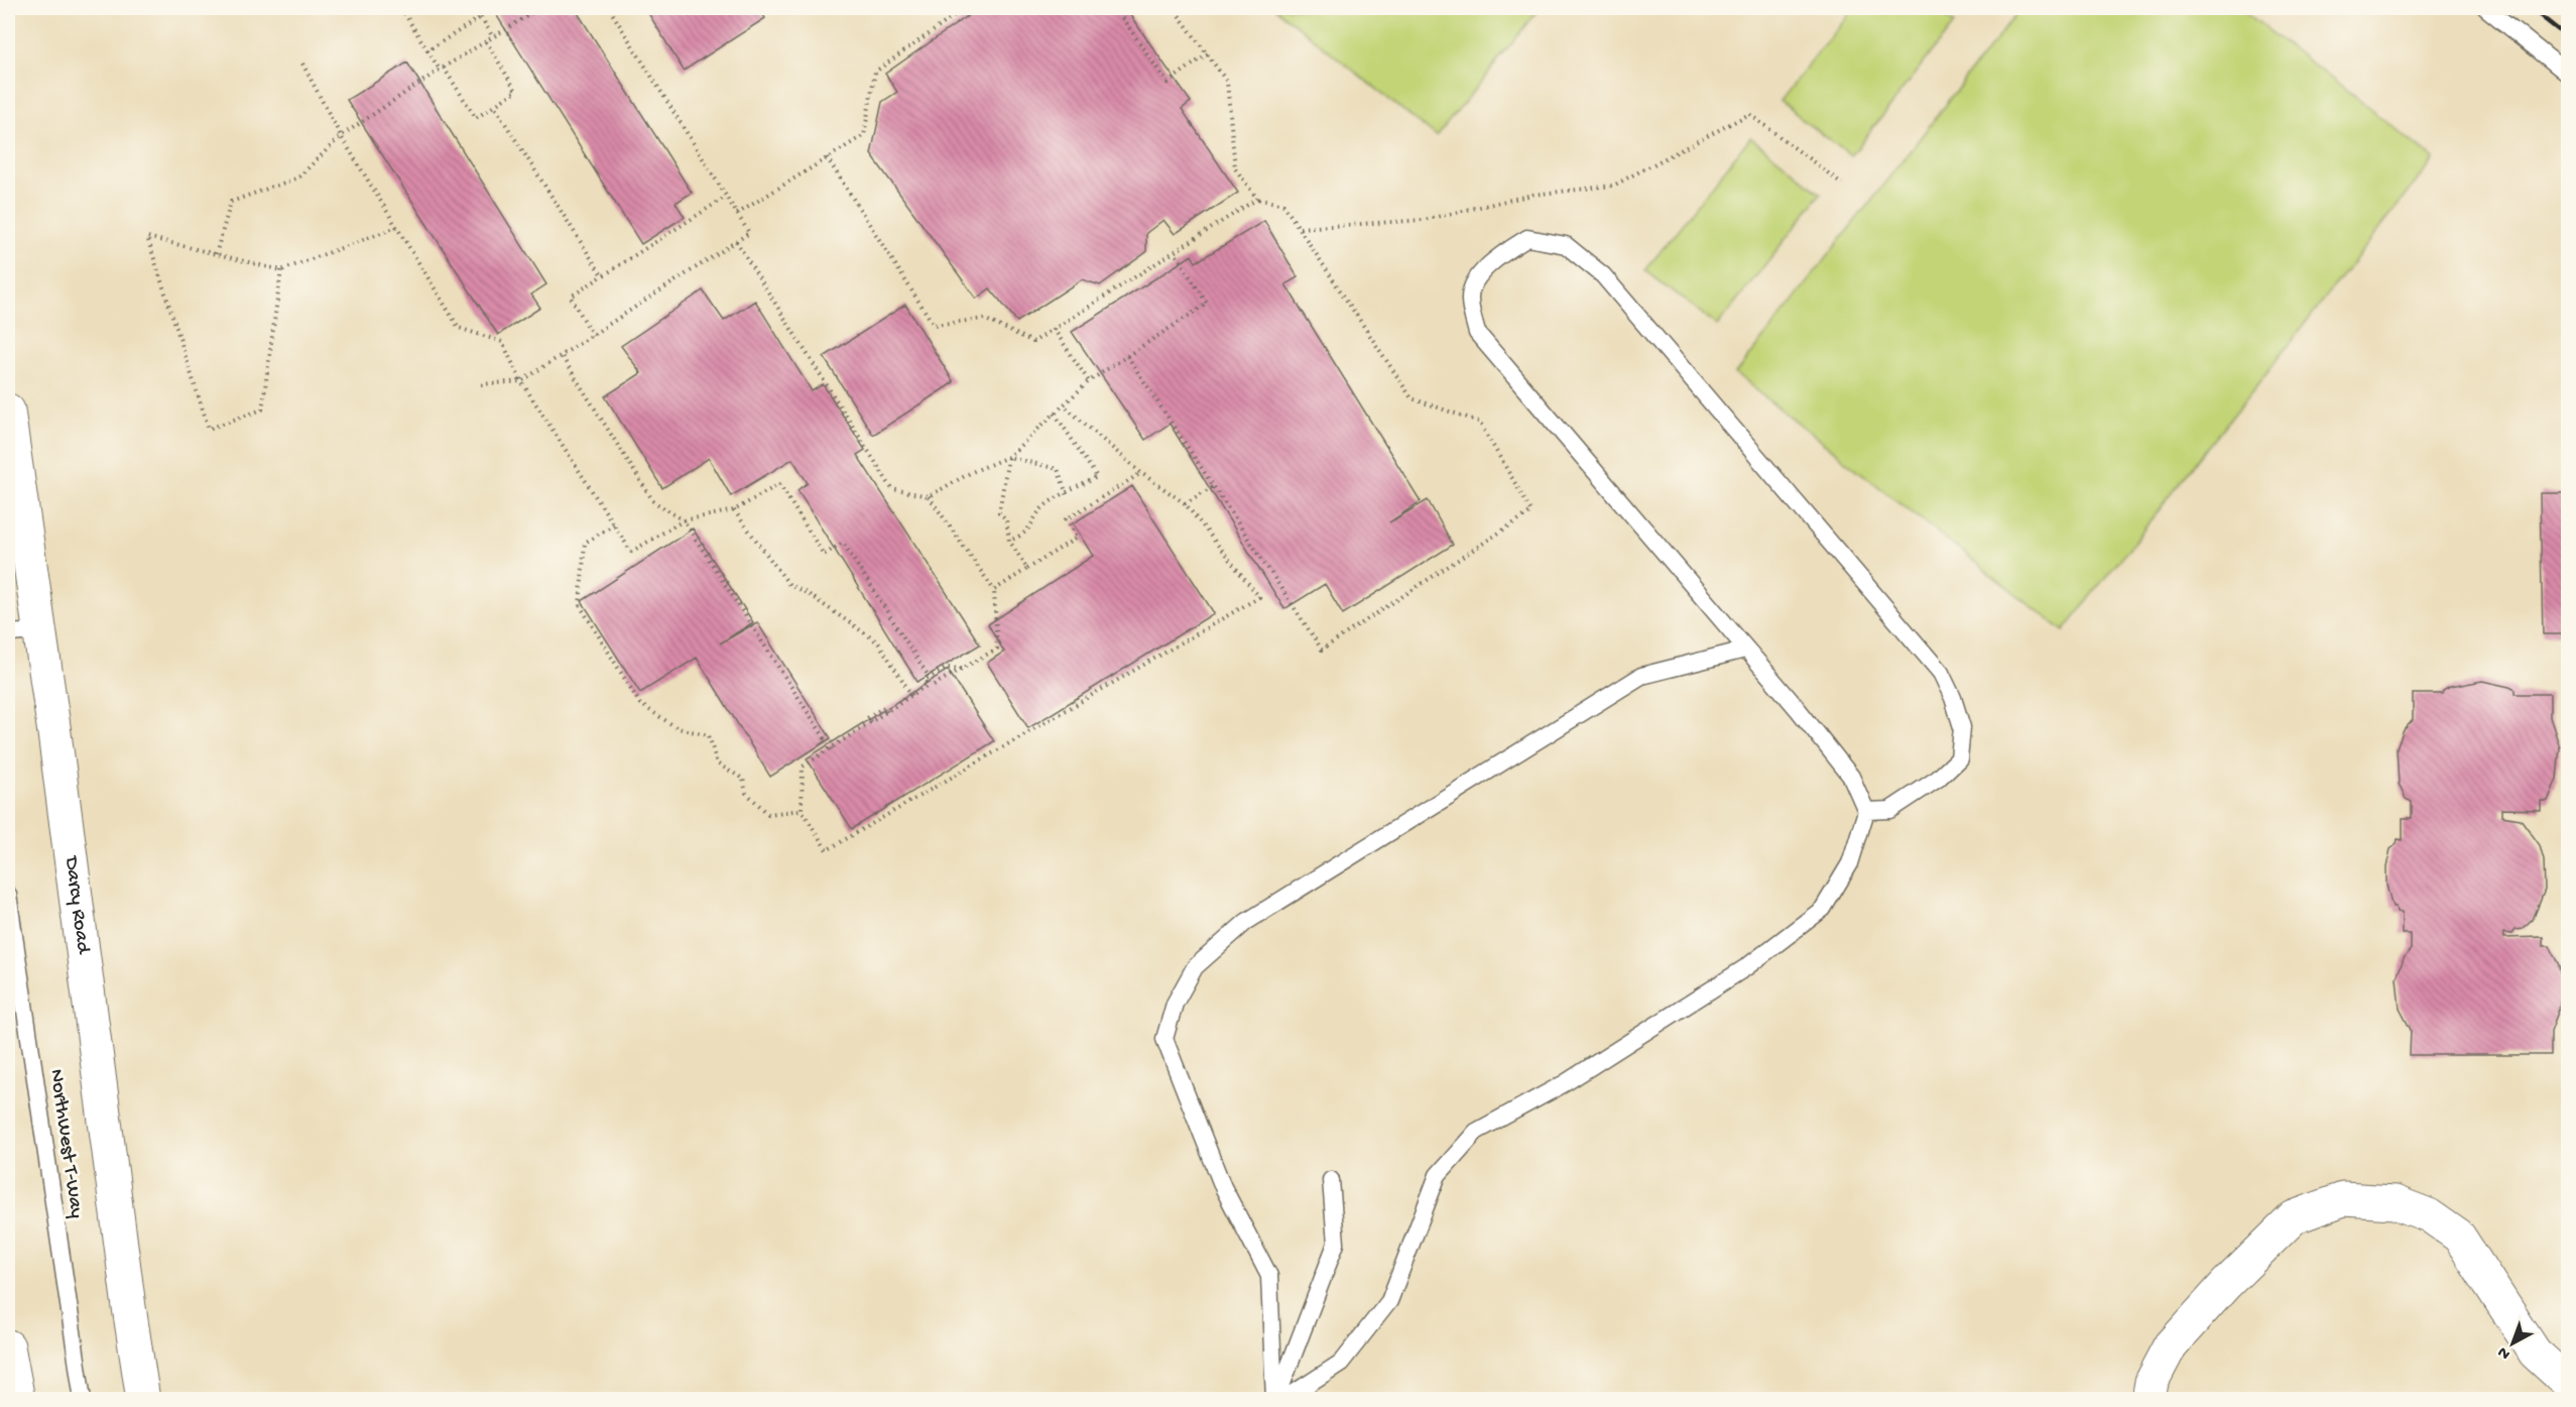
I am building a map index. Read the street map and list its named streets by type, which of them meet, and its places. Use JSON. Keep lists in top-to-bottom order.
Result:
{
  "streets": {
    "street": ["Darcy Road"],
    "lane": ["NorthWest T-Way"]
  },
  "north": "bottom left"
}
